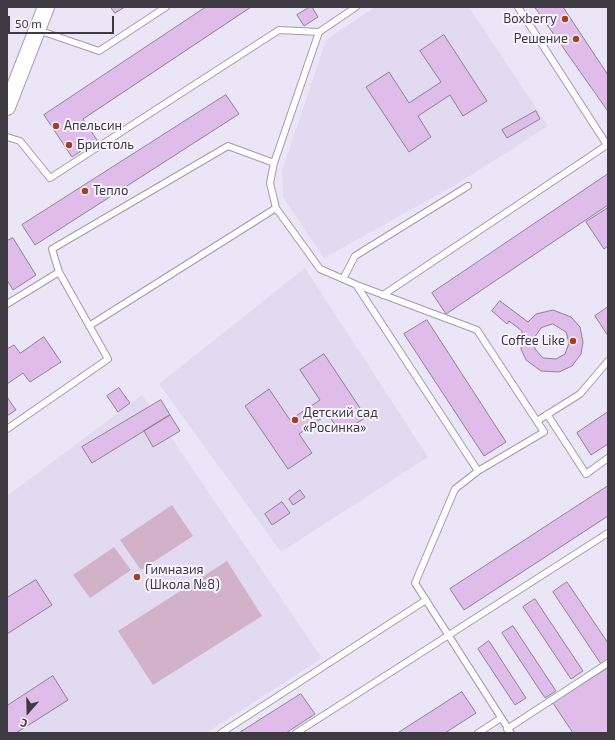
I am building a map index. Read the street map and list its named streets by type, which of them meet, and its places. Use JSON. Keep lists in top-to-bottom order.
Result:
{
  "places": [
    "Boxberry",
    "Решение",
    "Апельсин",
    "Бристоль",
    "Тепло",
    "Coffee Like",
    "Детский сад «Росинка»",
    "Гимназия (Школа №8)"
  ],
  "scale_bar": "50 m",
  "north": "bottom"
}
